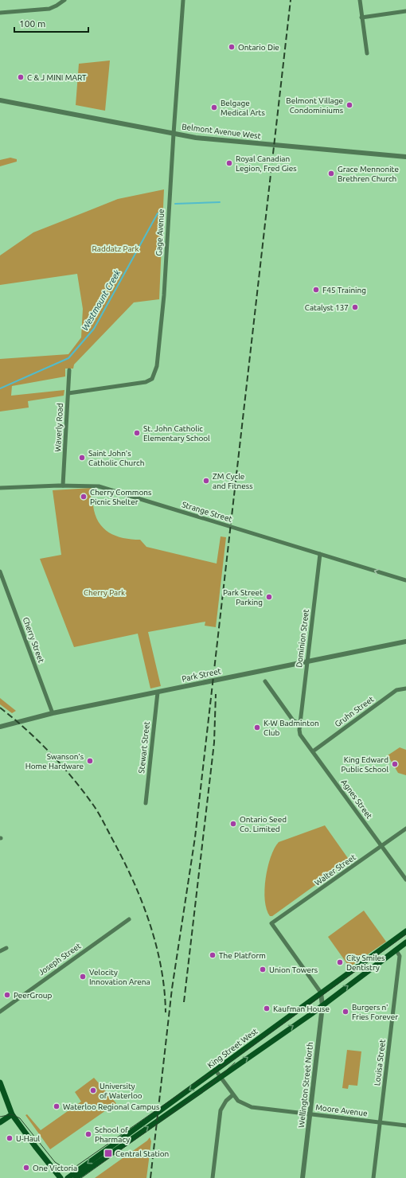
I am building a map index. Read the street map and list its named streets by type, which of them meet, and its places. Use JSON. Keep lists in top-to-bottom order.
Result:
{
  "streets": {
    "main road": ["King Street West"],
    "street": [
      "Belmont Avenue West",
      "Gage Avenue",
      "Waverly Road",
      "Strange Street",
      "Dominion Street",
      "Cherry Street",
      "Park Street",
      "Gruhn Street",
      "Stewart Street",
      "Agnes Street",
      "Walter Street",
      "Joseph Street",
      "Louisa Street",
      "Wellington Street North",
      "Moore Avenue"
    ]
  },
  "crossings": [
    ["Belmont Avenue West", "Gage Avenue"],
    ["Gage Avenue", "Waverly Road"],
    ["Waverly Road", "Strange Street"],
    ["Strange Street", "Dominion Street"],
    ["Dominion Street", "Park Street"],
    ["Dominion Street", "Agnes Street"],
    ["Cherry Street", "Park Street"],
    ["Park Street", "Stewart Street"],
    ["Gruhn Street", "Agnes Street"],
    ["Agnes Street", "Walter Street"],
    ["Walter Street", "King Street West"],
    ["Walter Street", "Wellington Street North"],
    ["King Street West", "Louisa Street"],
    ["King Street West", "Wellington Street North"],
    ["King Street West", "Moore Avenue"],
    ["Louisa Street", "Moore Avenue"],
    ["Wellington Street North", "Moore Avenue"]
  ],
  "water": ["Westmount Creek"],
  "parks": ["Raddatz Park", "Cherry Park"],
  "places": {
    "other": [
      "Ontario Die",
      "C & J MINI MART",
      "Belmont Village Condominiums",
      "Belgage Medical Arts",
      "Royal Canadian Legion, Fred Gies",
      "Grace Mennonite Brethren Church",
      "F45 Training",
      "Catalyst 137",
      "St. John Catholic Elementary School",
      "Saint John's Catholic Church",
      "ZM Cycle and Fitness",
      "Cherry Commons Picnic Shelter",
      "Park Street Parking",
      "K-W Badminton Club",
      "Swanson's Home Hardware",
      "King Edward Public School",
      "Ontario Seed Co. Limited",
      "The Platform",
      "City Smiles Dentistry",
      "Union Towers",
      "Velocity Innovation Arena",
      "PeerGroup",
      "Kaufman House",
      "Burgers n' Fries Forever",
      "University of Waterloo",
      "Waterloo Regional Campus",
      "School of Pharmacy",
      "U-Haul",
      "One Victoria"
    ],
    "transit": ["Central Station"]
  },
  "scale_bar": "100 m"
}
